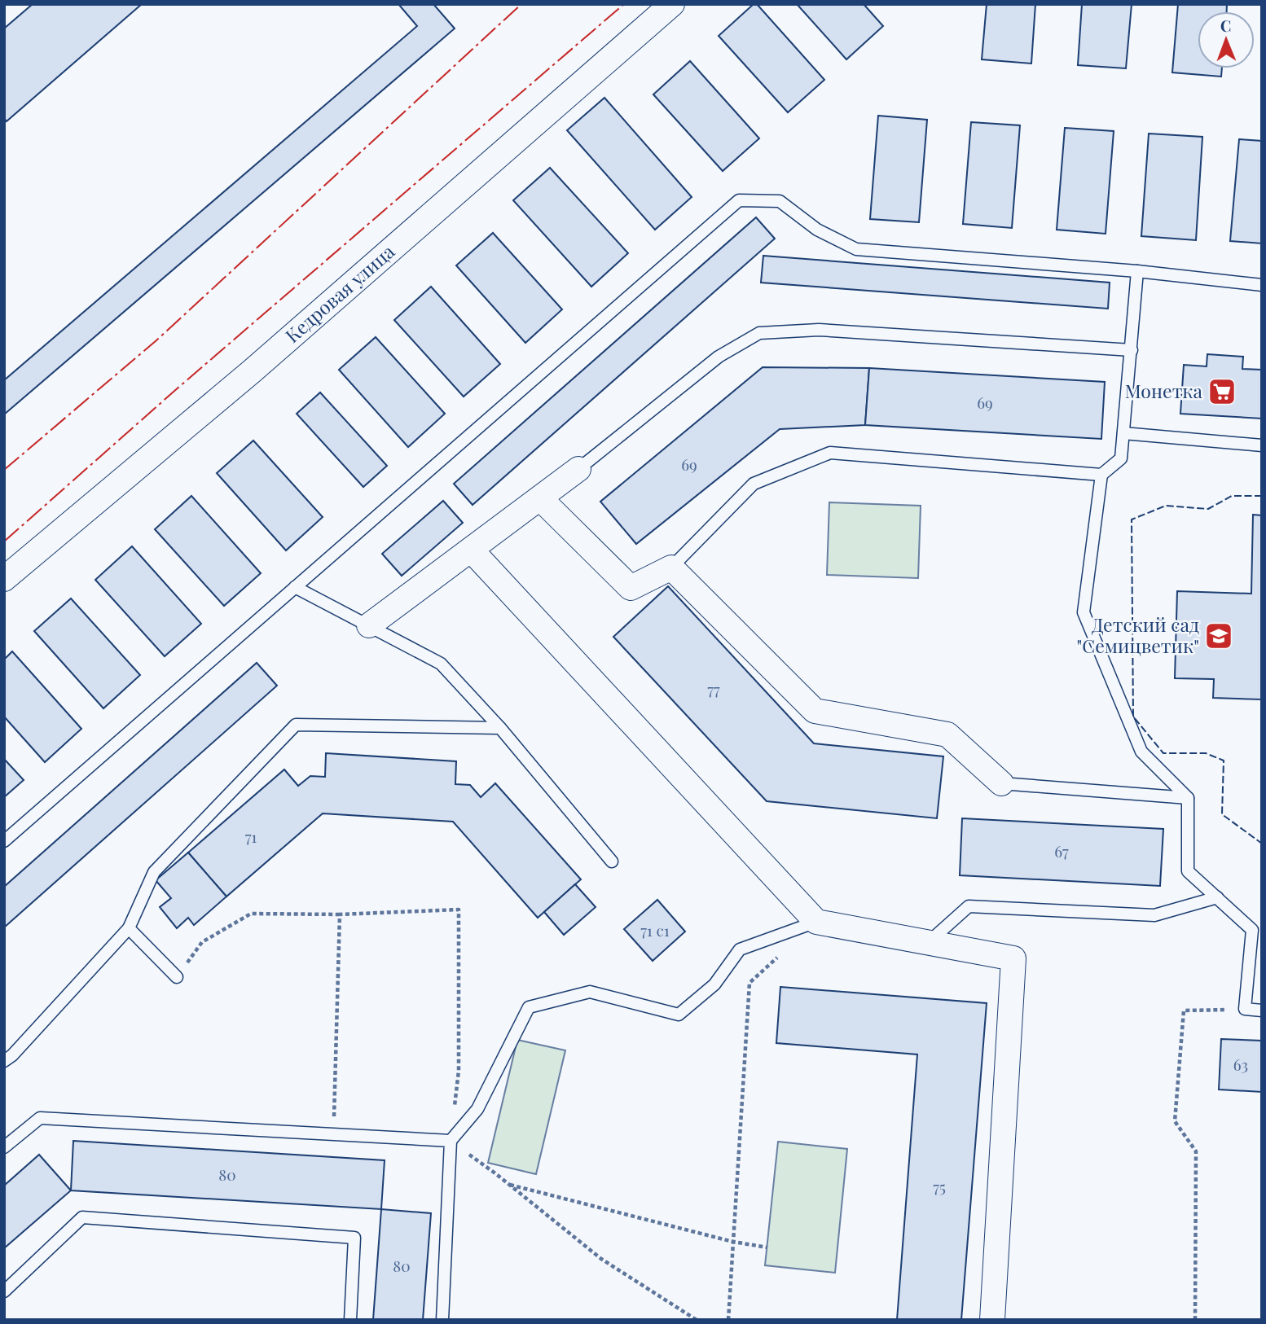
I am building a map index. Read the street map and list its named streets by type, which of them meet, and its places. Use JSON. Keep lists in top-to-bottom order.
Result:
{
  "streets": {
    "street": ["Кедровая улица"]
  },
  "places": {
    "supermarket": ["Монетка"],
    "school or university": ["Детский сад \"Семицветик\""]
  },
  "house_numbers": [
    "69",
    "69",
    "77",
    "71",
    "67",
    "71 с1",
    "63",
    "80",
    "75",
    "80"
  ],
  "north": "top"
}
